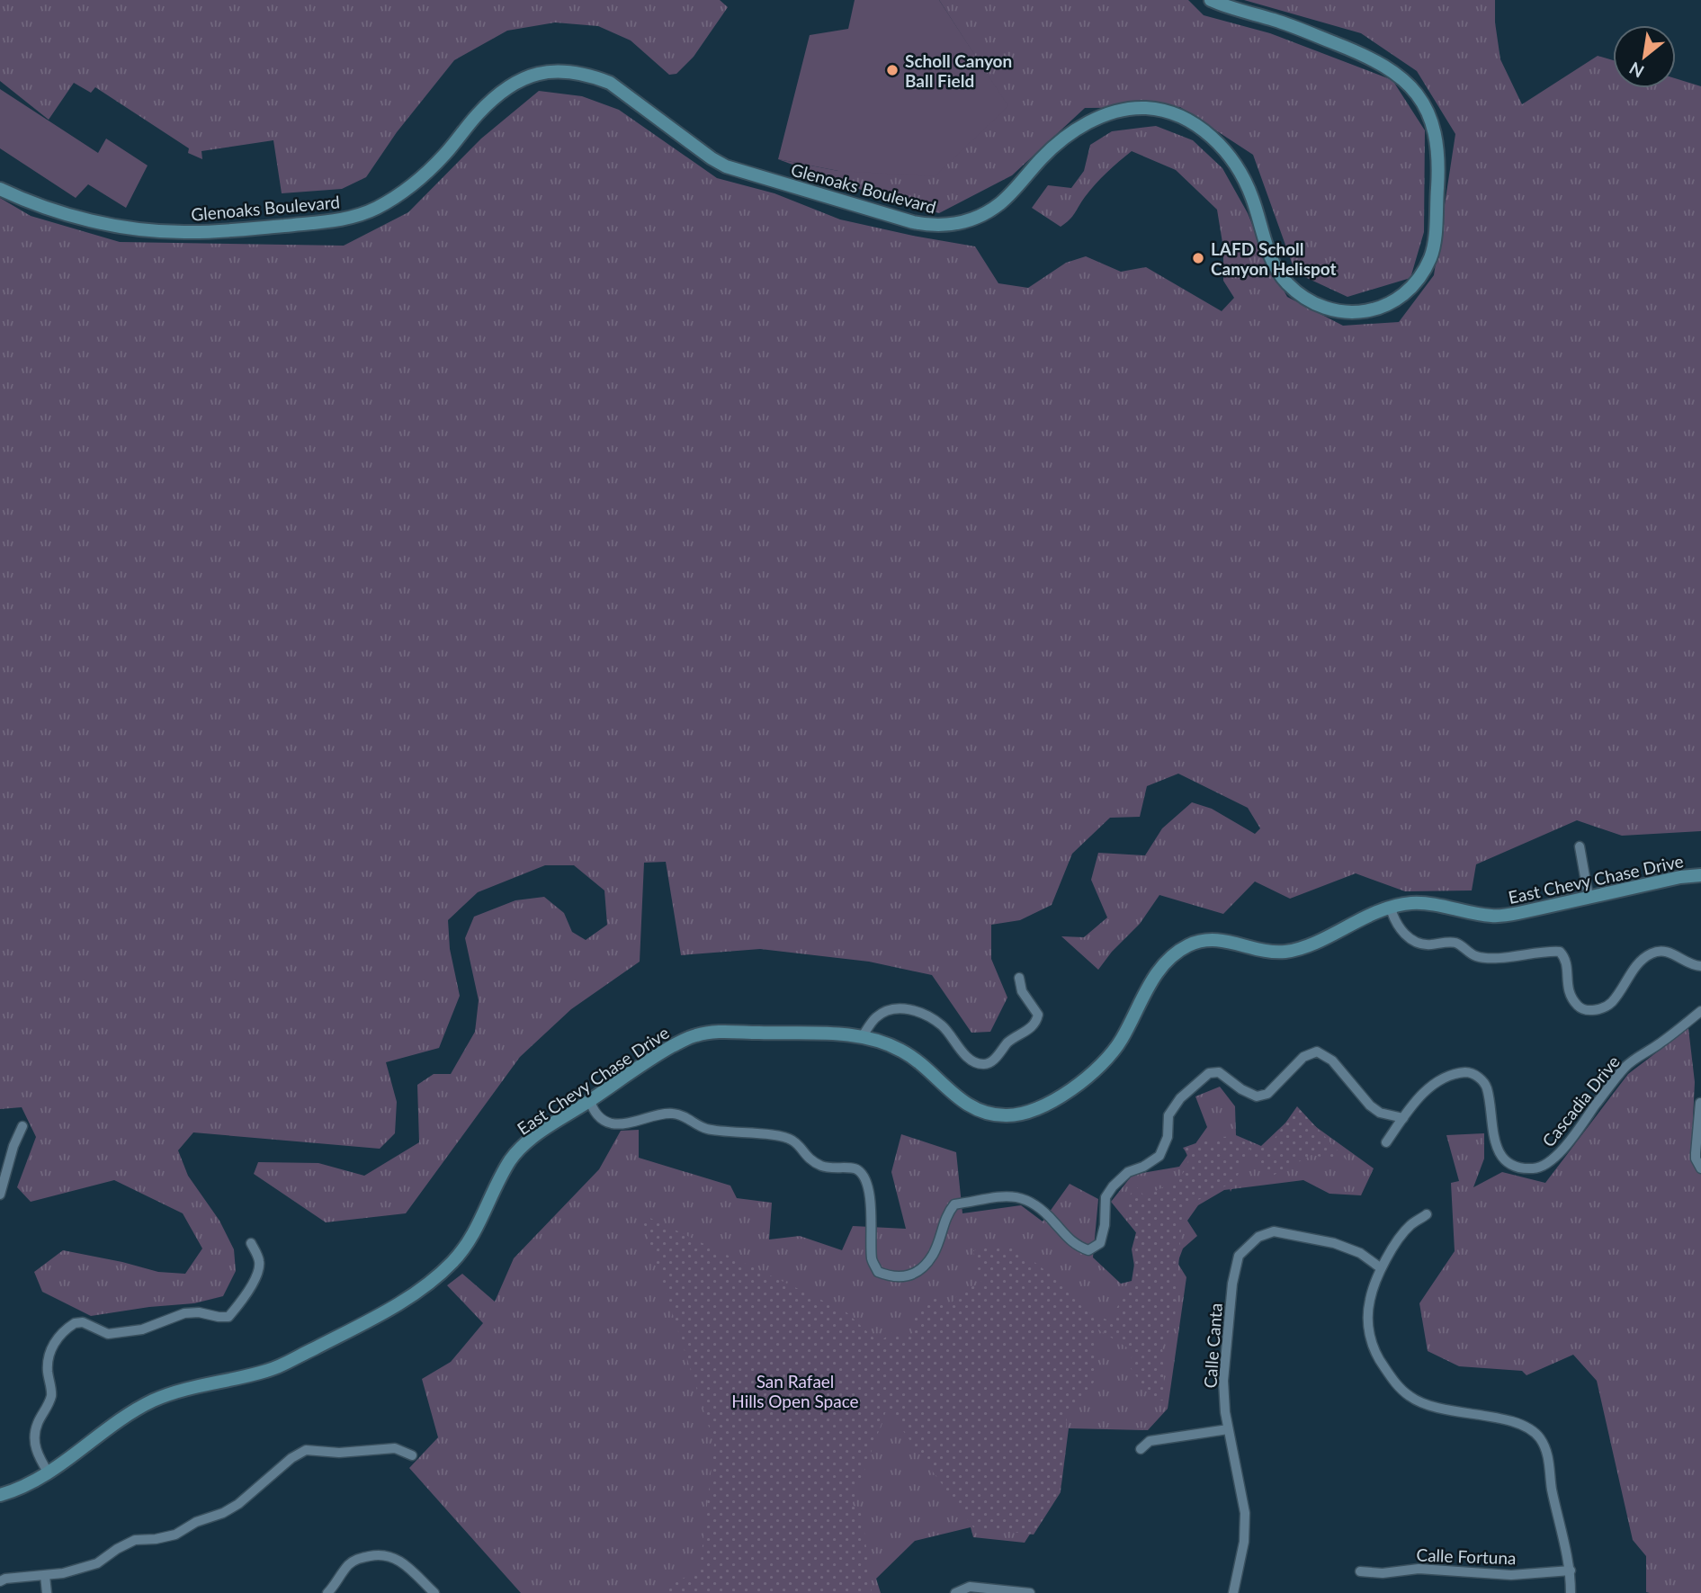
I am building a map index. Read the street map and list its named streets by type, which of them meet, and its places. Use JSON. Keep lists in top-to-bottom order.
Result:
{
  "streets": {
    "street": [
      "Glenoaks Boulevard",
      "East Chevy Chase Drive",
      "Cascadia Drive",
      "Calle Canta",
      "Calle Fortuna"
    ]
  },
  "parks": ["San Rafael Hills Open Space"],
  "places": ["Scholl Canyon Ball Field", "LAFD Scholl Canyon Helispot"],
  "north": "bottom left"
}
